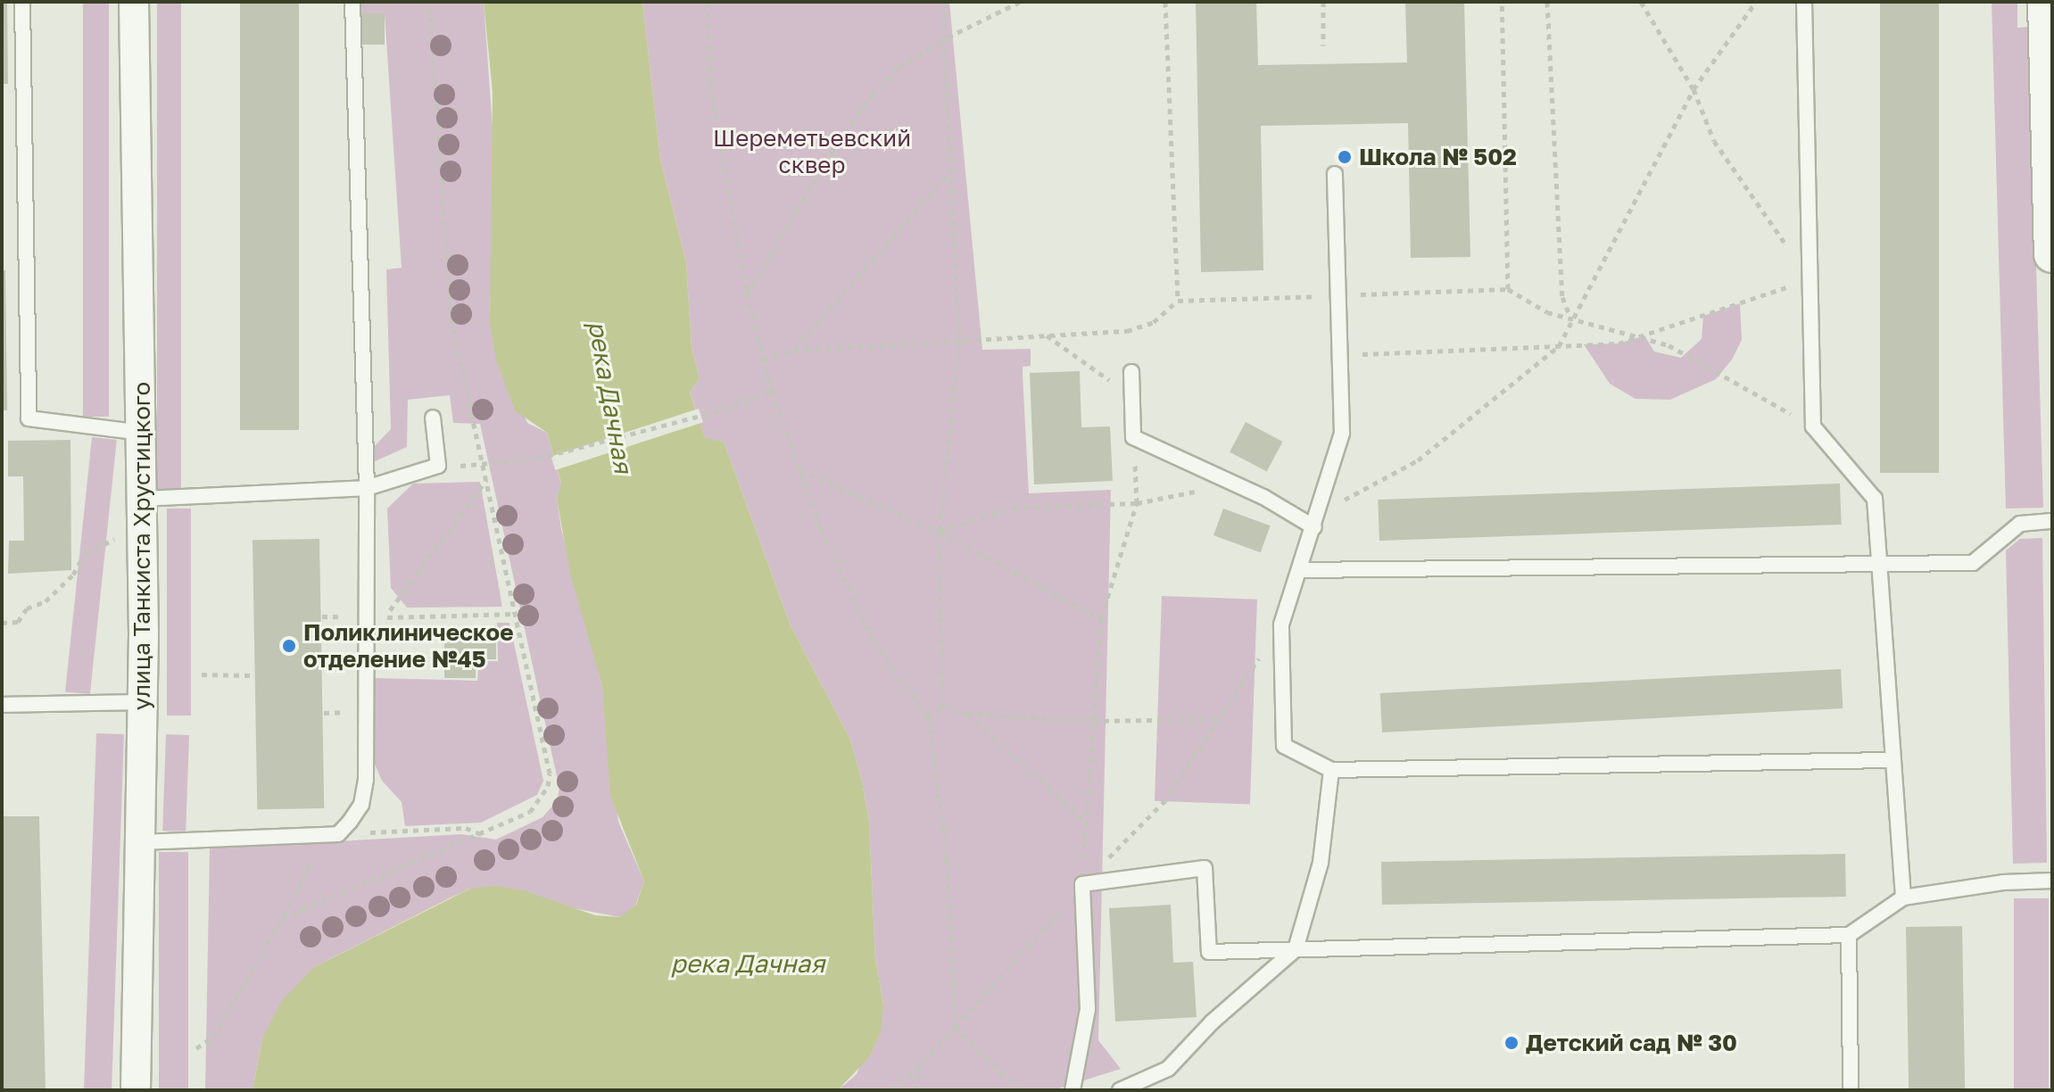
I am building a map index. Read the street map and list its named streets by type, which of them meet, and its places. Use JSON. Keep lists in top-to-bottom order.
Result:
{
  "streets": {
    "street": ["улица Танкиста Хрустицкого"]
  },
  "water": ["река Дачная"],
  "parks": ["Шереметьевский сквер"],
  "places": ["Школа № 502", "Поликлиническое отделение №45", "Детский сад № 30"]
}
